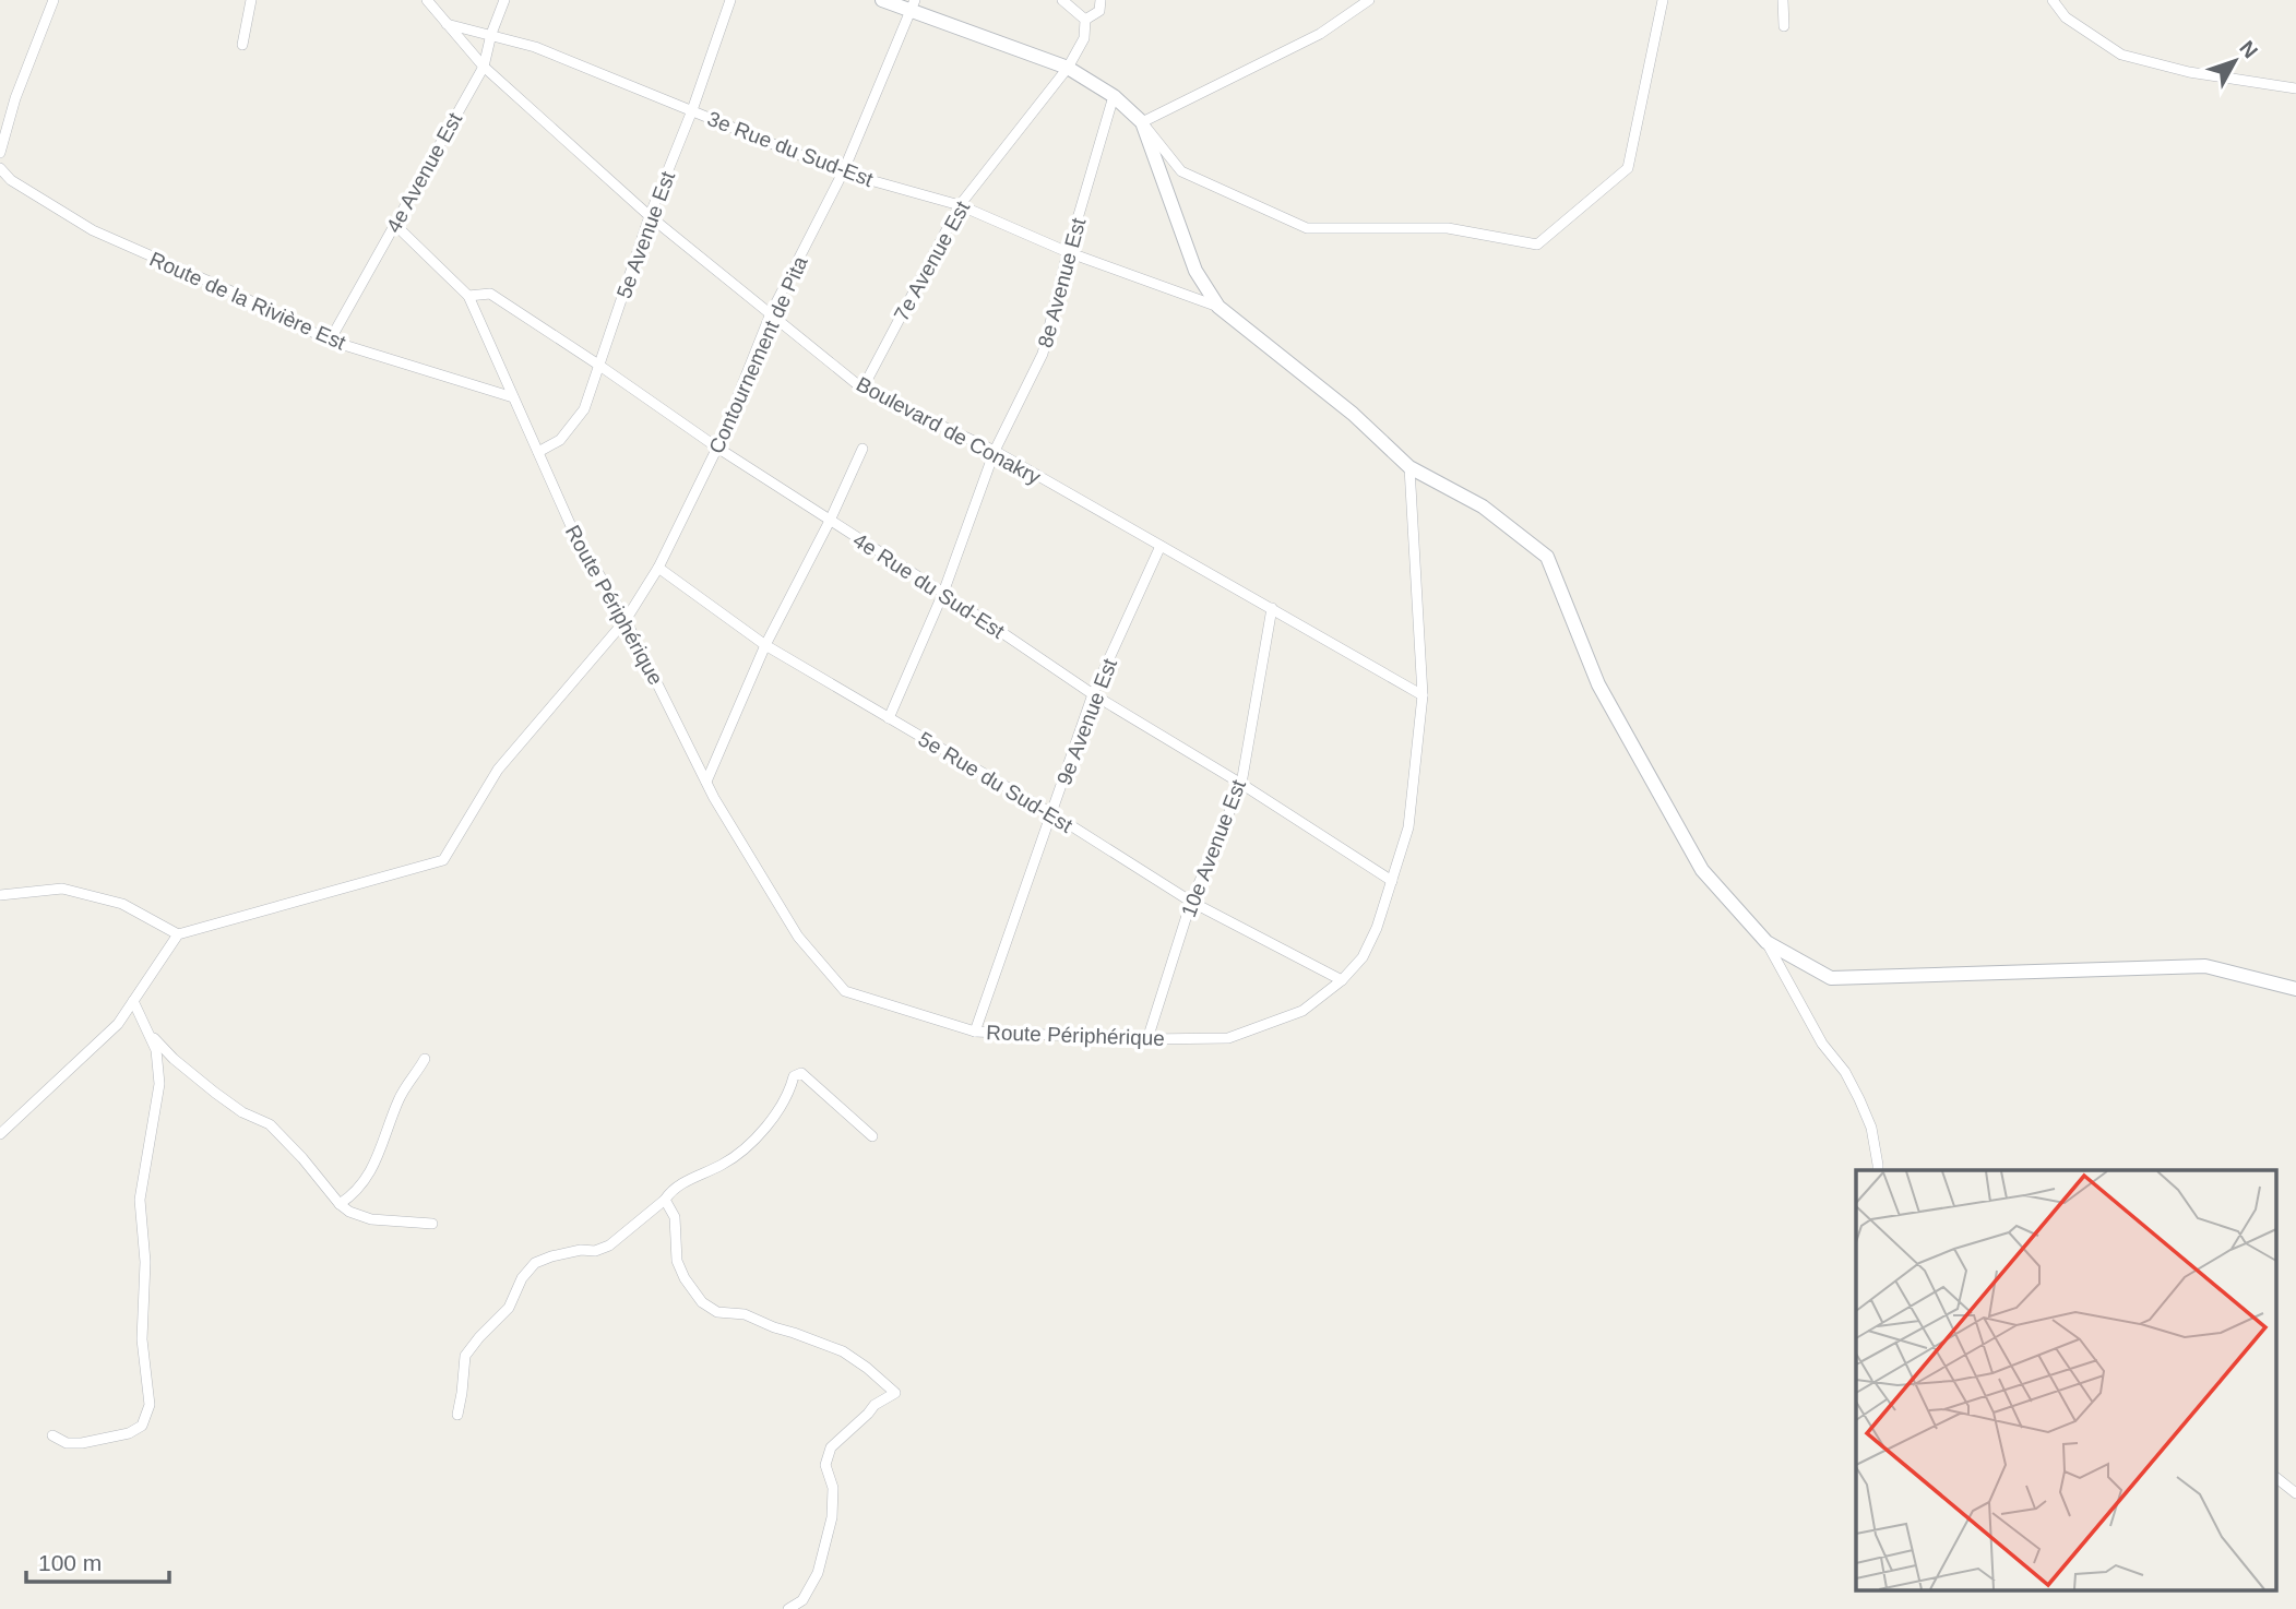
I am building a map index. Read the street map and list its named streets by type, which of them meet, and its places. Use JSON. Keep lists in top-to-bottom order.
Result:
{
  "streets": {
    "street": [
      "3e Rue du Sud-Est",
      "4e Avenue Est",
      "5e Avenue Est",
      "7e Avenue Est",
      "8e Avenue Est",
      "Route de la Rivière Est",
      "Contournement de Pita",
      "Boulevard de Conakry",
      "4e Rue du Sud-Est",
      "Route Périphérique",
      "9e Avenue Est",
      "5e Rue du Sud-Est",
      "10e Avenue Est"
    ]
  },
  "crossings": [
    ["3e Rue du Sud-Est", "4e Avenue Est"],
    ["3e Rue du Sud-Est", "5e Avenue Est"],
    ["3e Rue du Sud-Est", "7e Avenue Est"],
    ["3e Rue du Sud-Est", "8e Avenue Est"],
    ["3e Rue du Sud-Est", "Contournement de Pita"],
    ["3e Rue du Sud-Est", "Boulevard de Conakry"],
    ["4e Avenue Est", "Route de la Rivière Est"],
    ["4e Avenue Est", "Boulevard de Conakry"],
    ["4e Avenue Est", "Route Périphérique"],
    ["5e Avenue Est", "Boulevard de Conakry"],
    ["5e Avenue Est", "4e Rue du Sud-Est"],
    ["5e Avenue Est", "Route Périphérique"],
    ["7e Avenue Est", "Boulevard de Conakry"],
    ["8e Avenue Est", "Boulevard de Conakry"],
    ["8e Avenue Est", "4e Rue du Sud-Est"],
    ["8e Avenue Est", "5e Rue du Sud-Est"],
    ["Route de la Rivière Est", "Route Périphérique"],
    ["Contournement de Pita", "Boulevard de Conakry"],
    ["Contournement de Pita", "4e Rue du Sud-Est"],
    ["Contournement de Pita", "Route Périphérique"],
    ["Contournement de Pita", "5e Rue du Sud-Est"],
    ["Boulevard de Conakry", "Route Périphérique"],
    ["Boulevard de Conakry", "9e Avenue Est"],
    ["Boulevard de Conakry", "10e Avenue Est"],
    ["4e Rue du Sud-Est", "Route Périphérique"],
    ["4e Rue du Sud-Est", "9e Avenue Est"],
    ["4e Rue du Sud-Est", "10e Avenue Est"],
    ["Route Périphérique", "9e Avenue Est"],
    ["Route Périphérique", "5e Rue du Sud-Est"],
    ["Route Périphérique", "10e Avenue Est"],
    ["9e Avenue Est", "5e Rue du Sud-Est"],
    ["5e Rue du Sud-Est", "10e Avenue Est"]
  ],
  "scale_bar": "100 m",
  "north": "top right"
}
